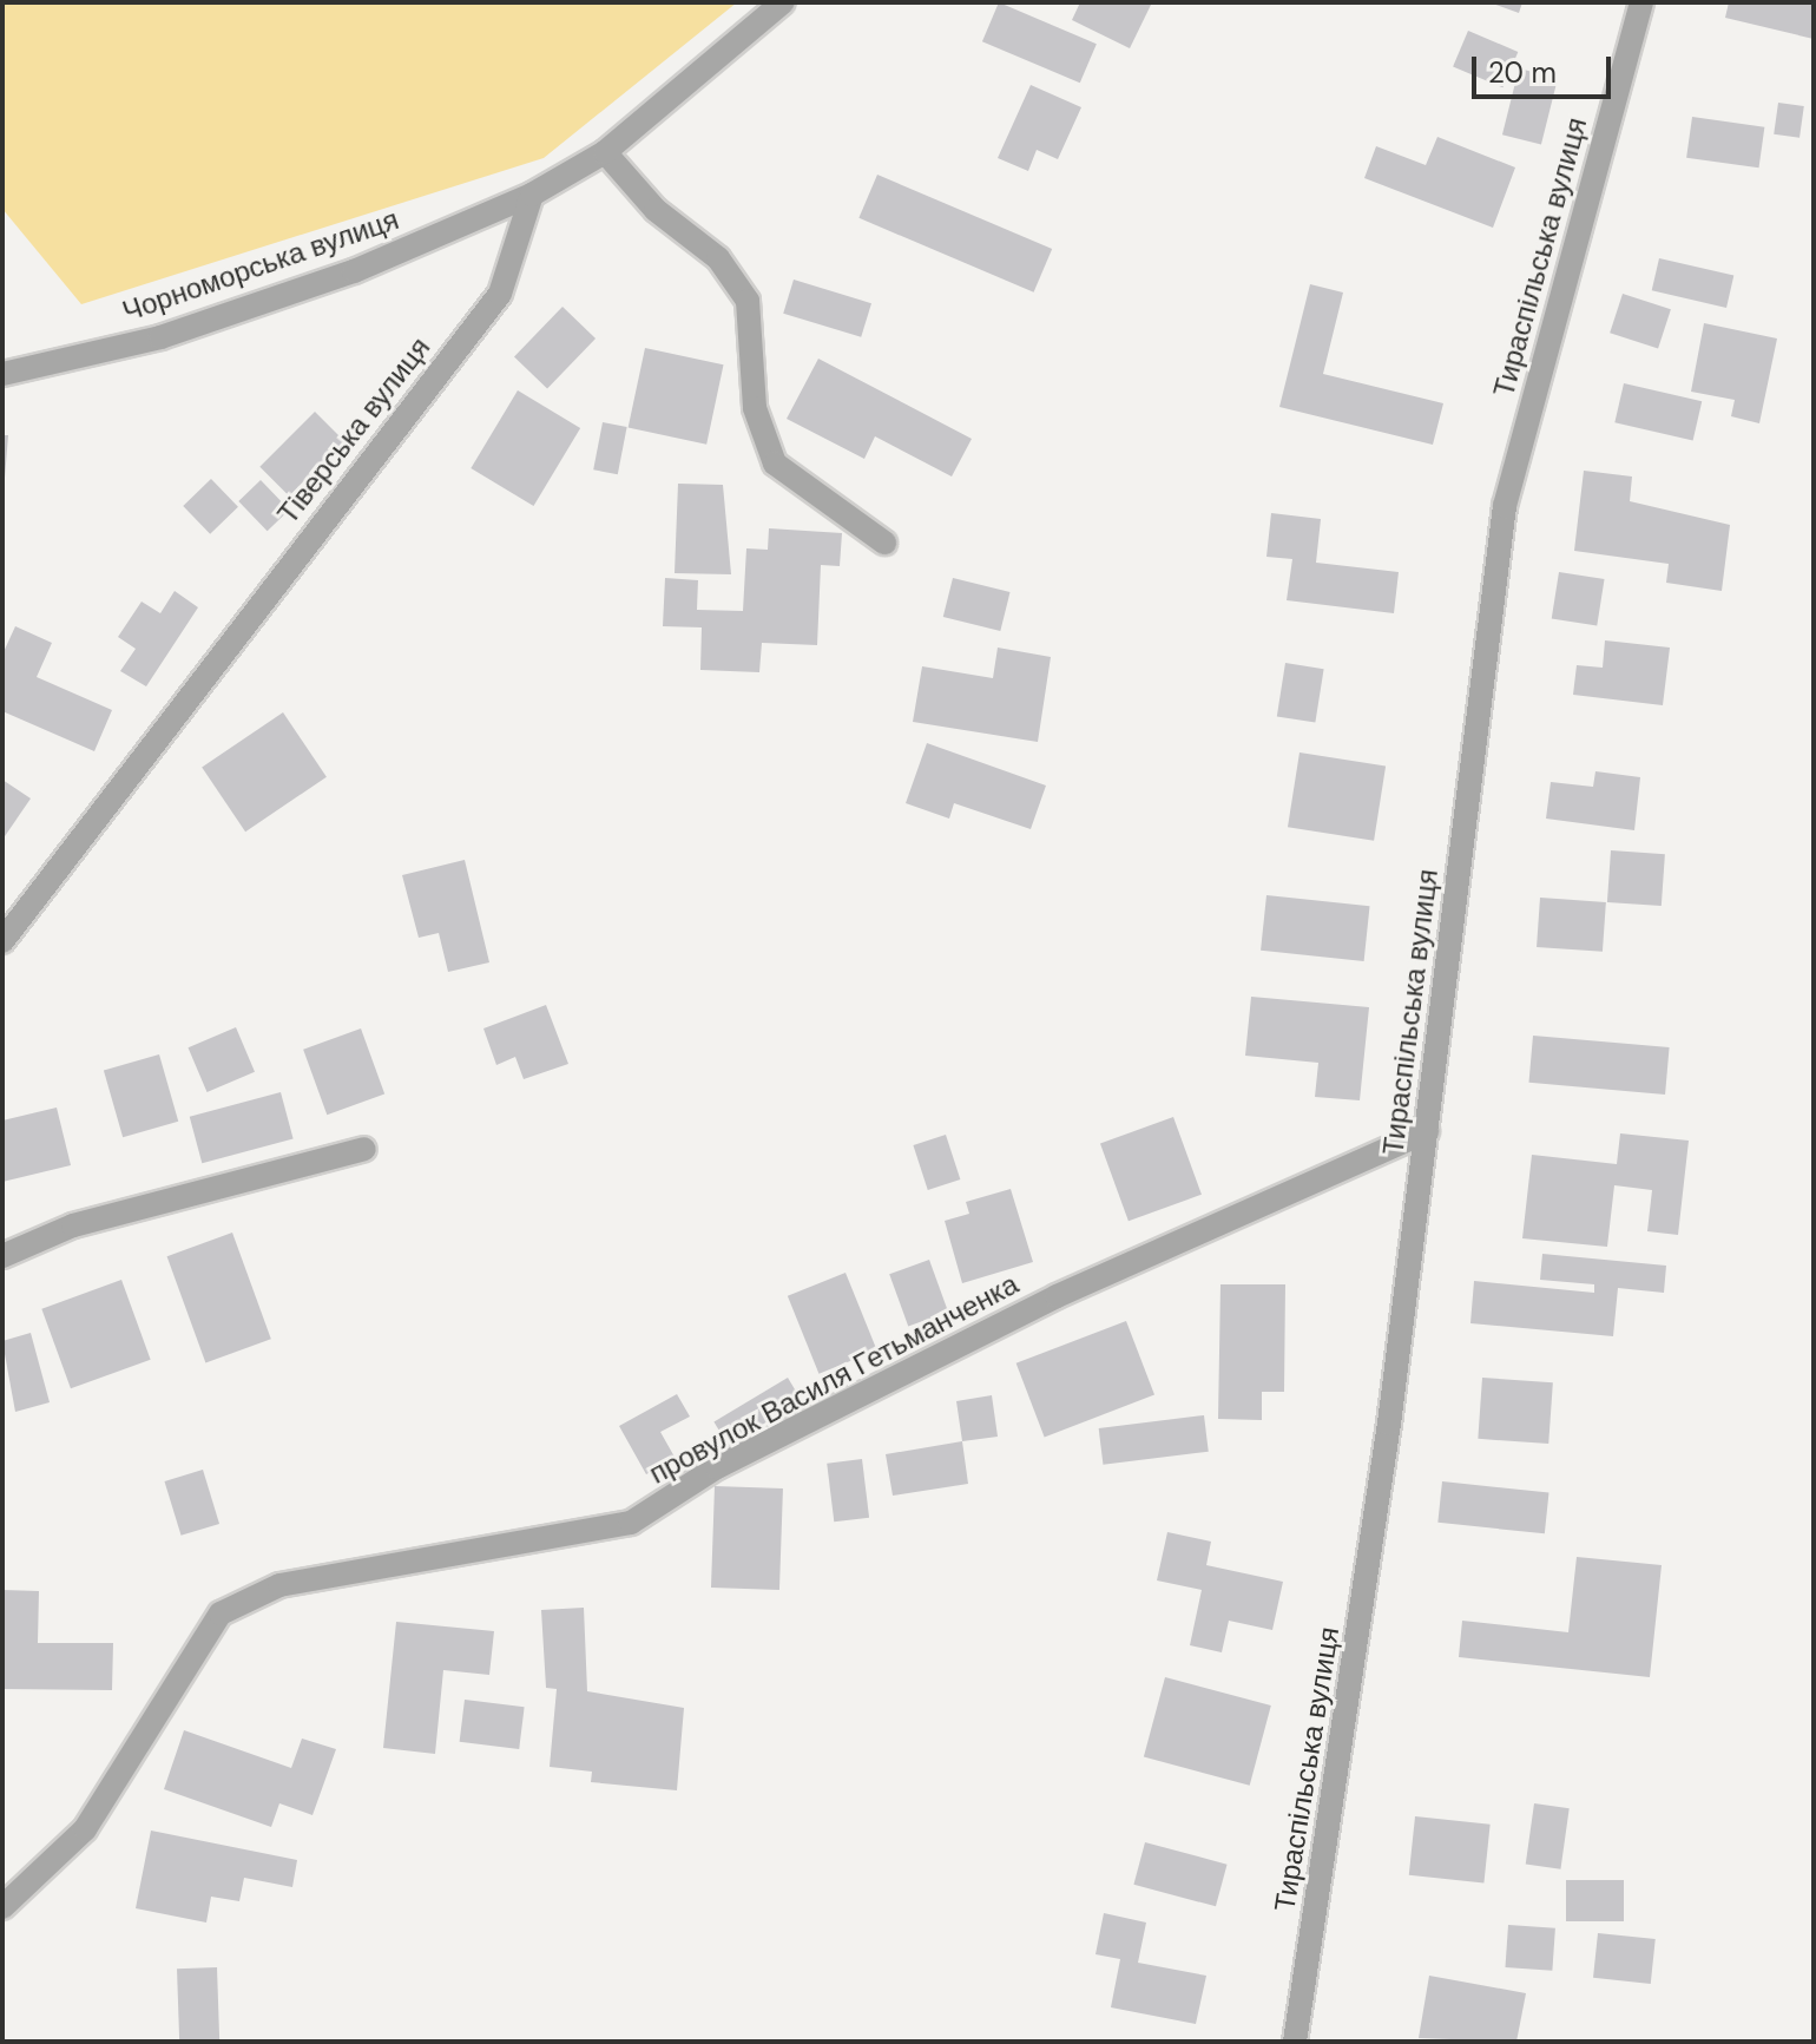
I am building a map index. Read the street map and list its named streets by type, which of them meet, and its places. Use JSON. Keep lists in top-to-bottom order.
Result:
{
  "streets": {
    "street": [
      "Тираспільська вулиця",
      "Чорноморська вулиця",
      "Тіверська вулиця",
      "провулок Василя Гетьманченка"
    ]
  },
  "crossings": [
    ["Тираспільська вулиця", "провулок Василя Гетьманченка"],
    ["Чорноморська вулиця", "Тіверська вулиця"]
  ],
  "scale_bar": "20 m"
}
